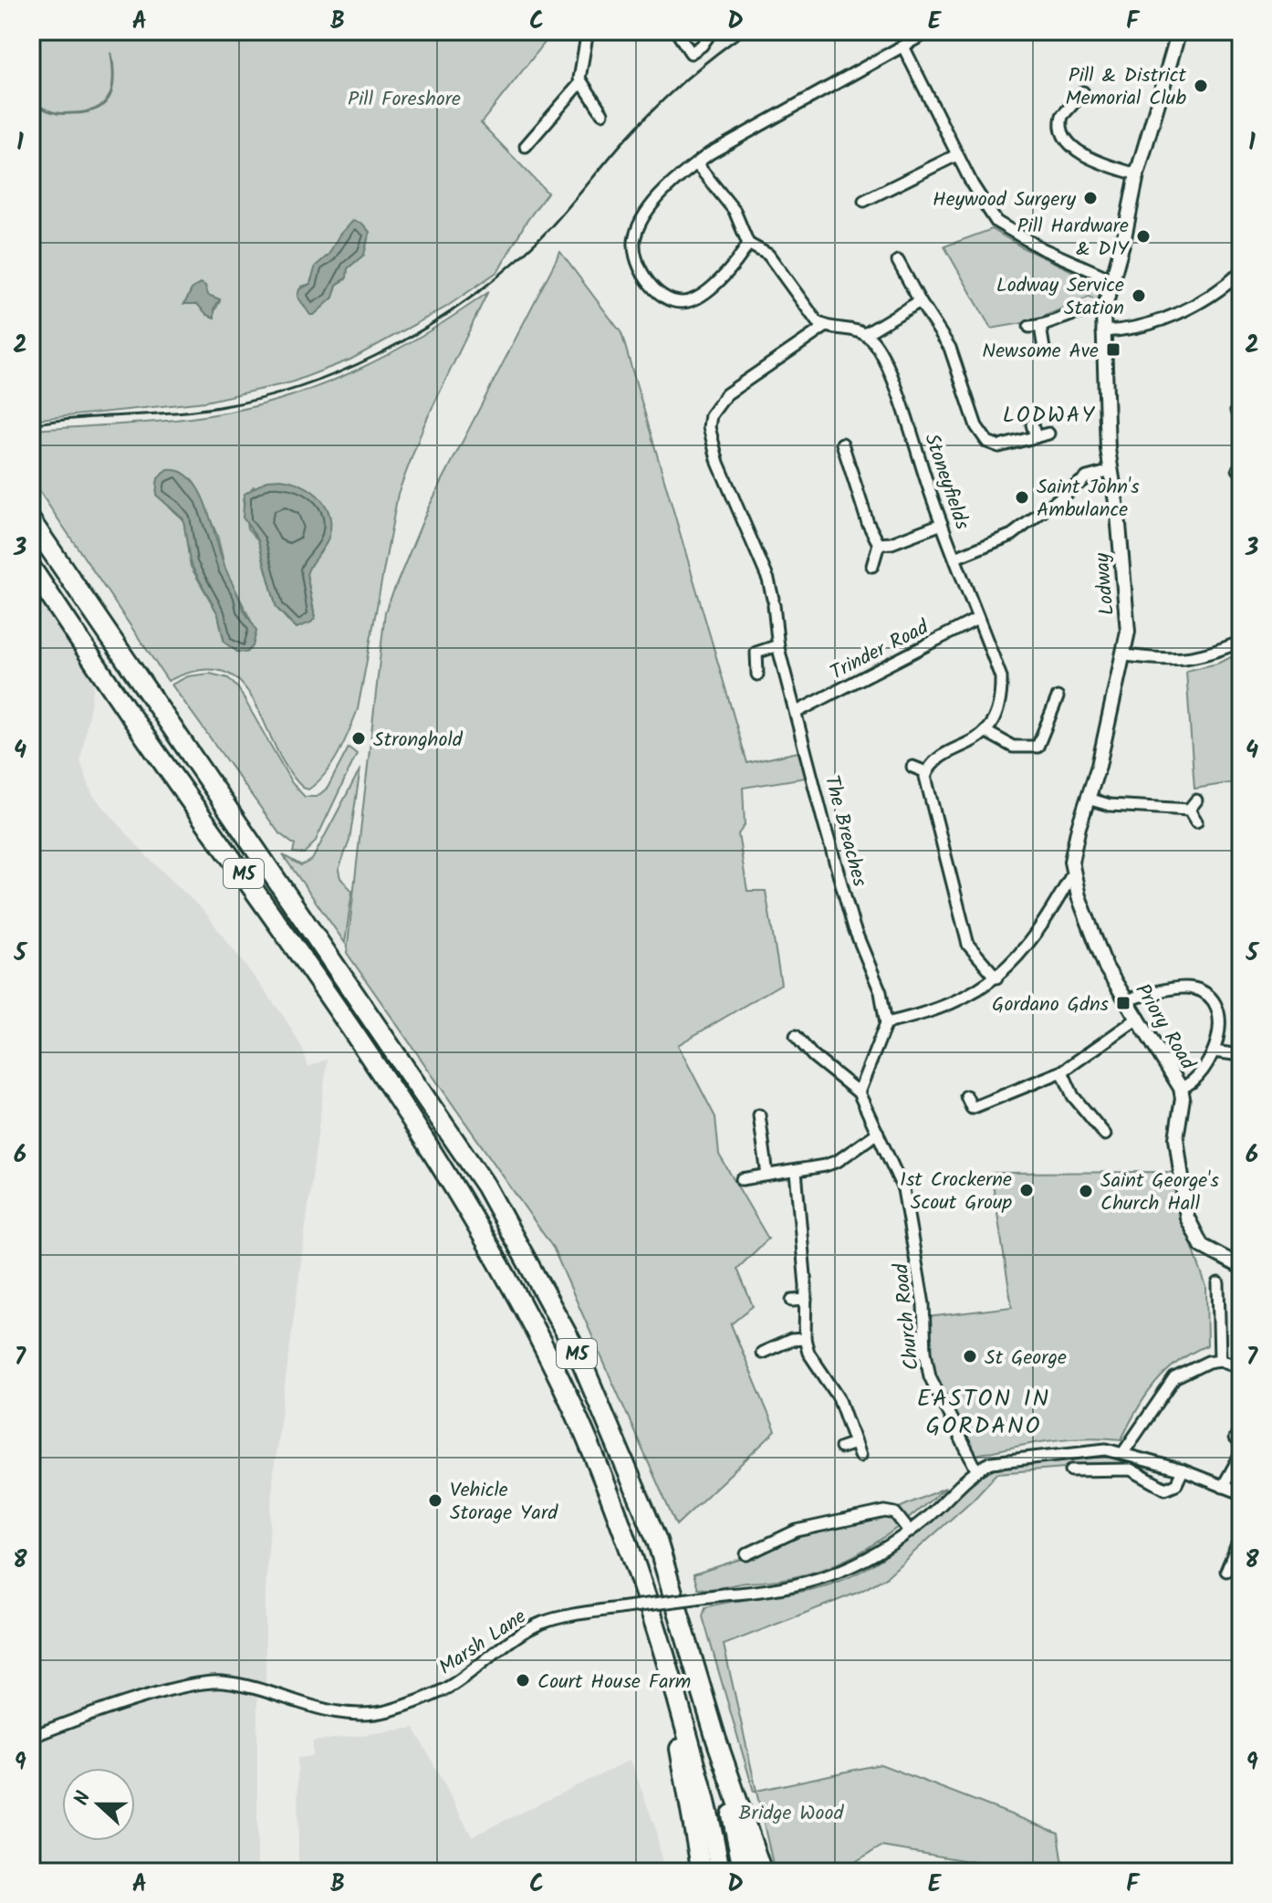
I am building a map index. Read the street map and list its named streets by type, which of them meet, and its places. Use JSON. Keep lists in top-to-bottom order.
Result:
{
  "streets": {
    "highway": ["M5"],
    "street": [
      "Stoneyfields",
      "Lodway",
      "Trinder Road",
      "The Breaches",
      "Priory Road",
      "Church Road",
      "Marsh Lane"
    ]
  },
  "crossings": [
    ["Stoneyfields", "Trinder Road"],
    ["Lodway", "Priory Road"],
    ["Trinder Road", "The Breaches"],
    ["Church Road", "Marsh Lane"]
  ],
  "districts": ["LODWAY", "EASTON IN GORDANO"],
  "parks": ["Pill Foreshore", "Bridge Wood"],
  "places": {
    "other": [
      "Pill & District Memorial Club",
      "Heywood Surgery",
      "Pill Hardware & DIY",
      "Lodway Service Station",
      "Saint John's Ambulance",
      "Stronghold",
      "1st Crockerne Scout Group",
      "Saint George's Church Hall",
      "St George",
      "Vehicle Storage Yard",
      "Court House Farm"
    ],
    "transit": ["Newsome Ave", "Gordano Gdns"]
  },
  "north": "left",
  "grid": {
    "columns": [
      "A",
      "B",
      "C",
      "D",
      "E",
      "F"
    ],
    "rows": [
      "1",
      "2",
      "3",
      "4",
      "5",
      "6",
      "7",
      "8",
      "9"
    ]
  }
}
